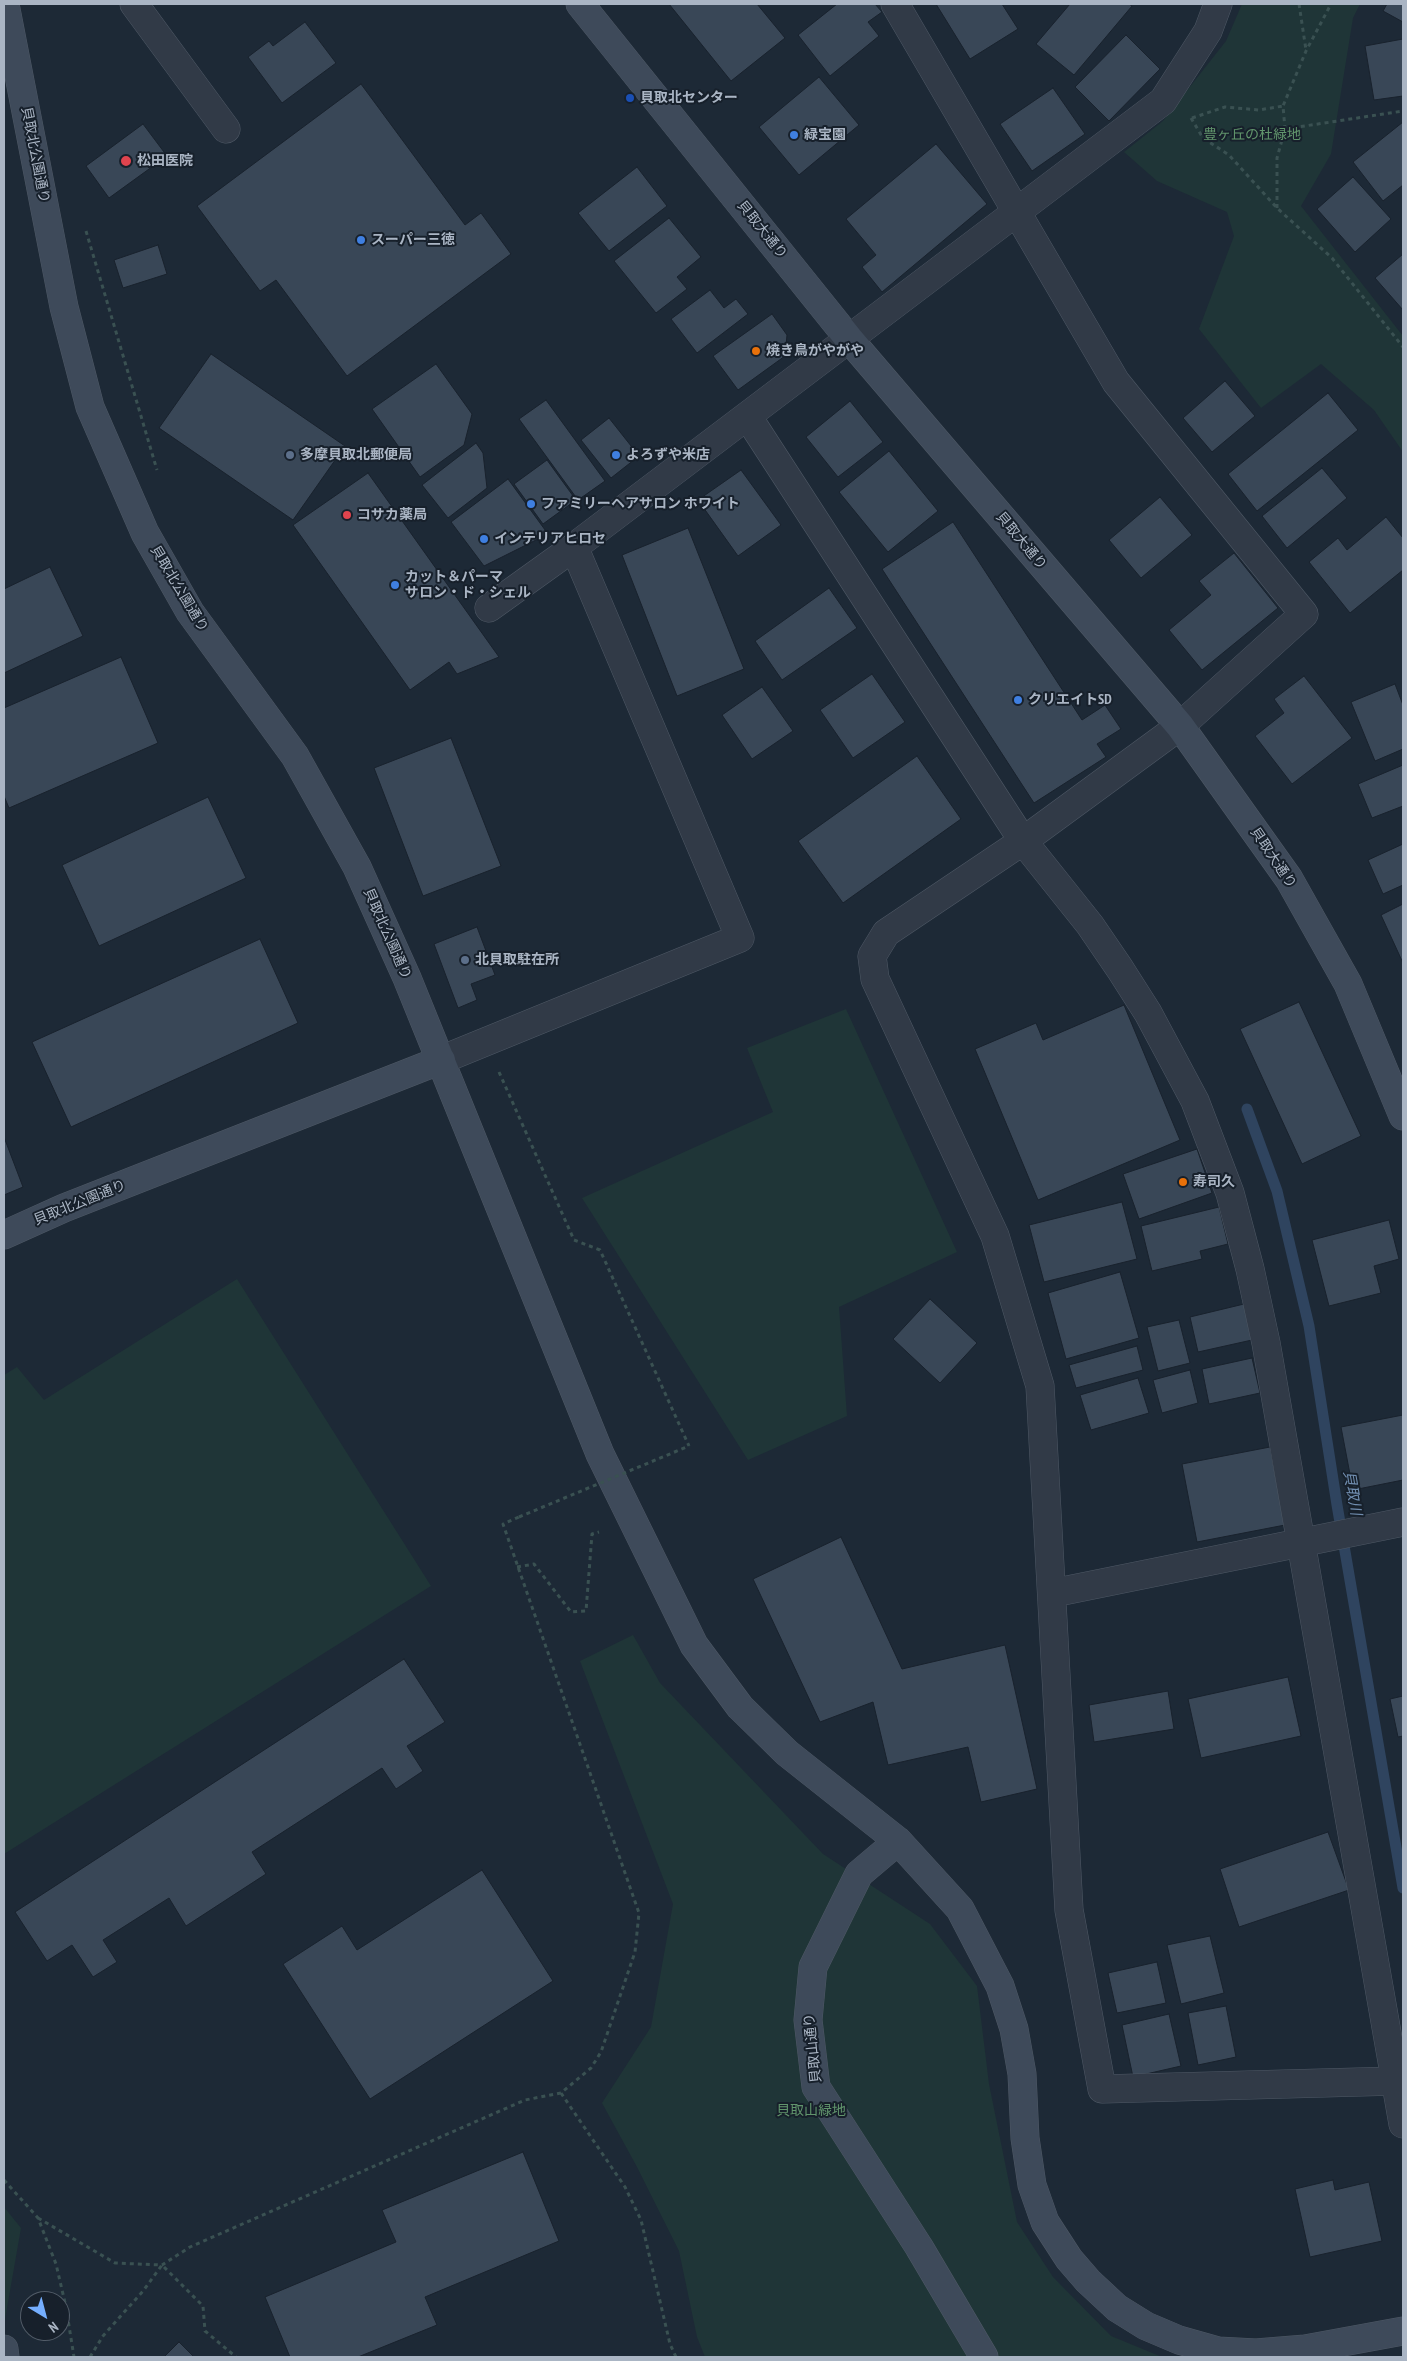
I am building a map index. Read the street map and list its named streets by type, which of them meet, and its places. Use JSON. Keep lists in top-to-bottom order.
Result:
{
  "streets": {
    "street": ["貝取北公園通り", "貝取大通り", "貝取山通り"]
  },
  "water": ["貝取川"],
  "parks": ["豊ヶ丘の杜緑地", "貝取山緑地"],
  "places": [
    "貝取北センター",
    "緑宝園",
    "松田医院",
    "スーパー三徳",
    "焼き鳥がやがや",
    "多摩貝取北郵便局",
    "よろずや米店",
    "ファミリーヘアサロン ホワイト",
    "コサカ薬局",
    "インテリアヒロセ",
    "カット＆パーマ サロン・ド・シェル",
    "クリエイトSD",
    "北貝取駐在所",
    "寿司久"
  ],
  "north": "bottom right"
}
